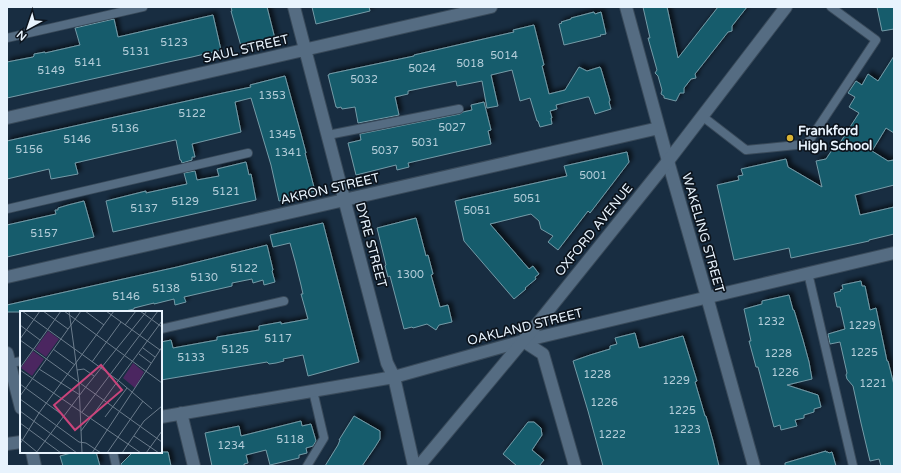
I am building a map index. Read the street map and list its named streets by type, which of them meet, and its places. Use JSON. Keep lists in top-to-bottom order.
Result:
{
  "streets": {
    "street": [
      "SAUL STREET",
      "AKRON STREET",
      "OXFORD AVENUE",
      "WAKELING STREET",
      "DYRE STREET",
      "OAKLAND STREET"
    ]
  },
  "crossings": [
    ["SAUL STREET", "DYRE STREET"],
    ["AKRON STREET", "WAKELING STREET"],
    ["AKRON STREET", "DYRE STREET"],
    ["OXFORD AVENUE", "WAKELING STREET"],
    ["OXFORD AVENUE", "OAKLAND STREET"],
    ["WAKELING STREET", "OAKLAND STREET"],
    ["DYRE STREET", "OAKLAND STREET"]
  ],
  "places": ["Frankford High School"],
  "house_numbers": [
    "5123",
    "5131",
    "5014",
    "5141",
    "5018",
    "5024",
    "5149",
    "5032",
    "1353",
    "5122",
    "5027",
    "5136",
    "1345",
    "5146",
    "5031",
    "5156",
    "5037",
    "1341",
    "5001",
    "5121",
    "5051",
    "5129",
    "5137",
    "5051",
    "5157",
    "5122",
    "1300",
    "5130",
    "5138",
    "5146",
    "1232",
    "1229",
    "5117",
    "5125",
    "1225",
    "1228",
    "5133",
    "1226",
    "1228",
    "1229",
    "1221",
    "1226",
    "1225",
    "1223",
    "1222",
    "5118",
    "1234"
  ],
  "north": "bottom left"
}
